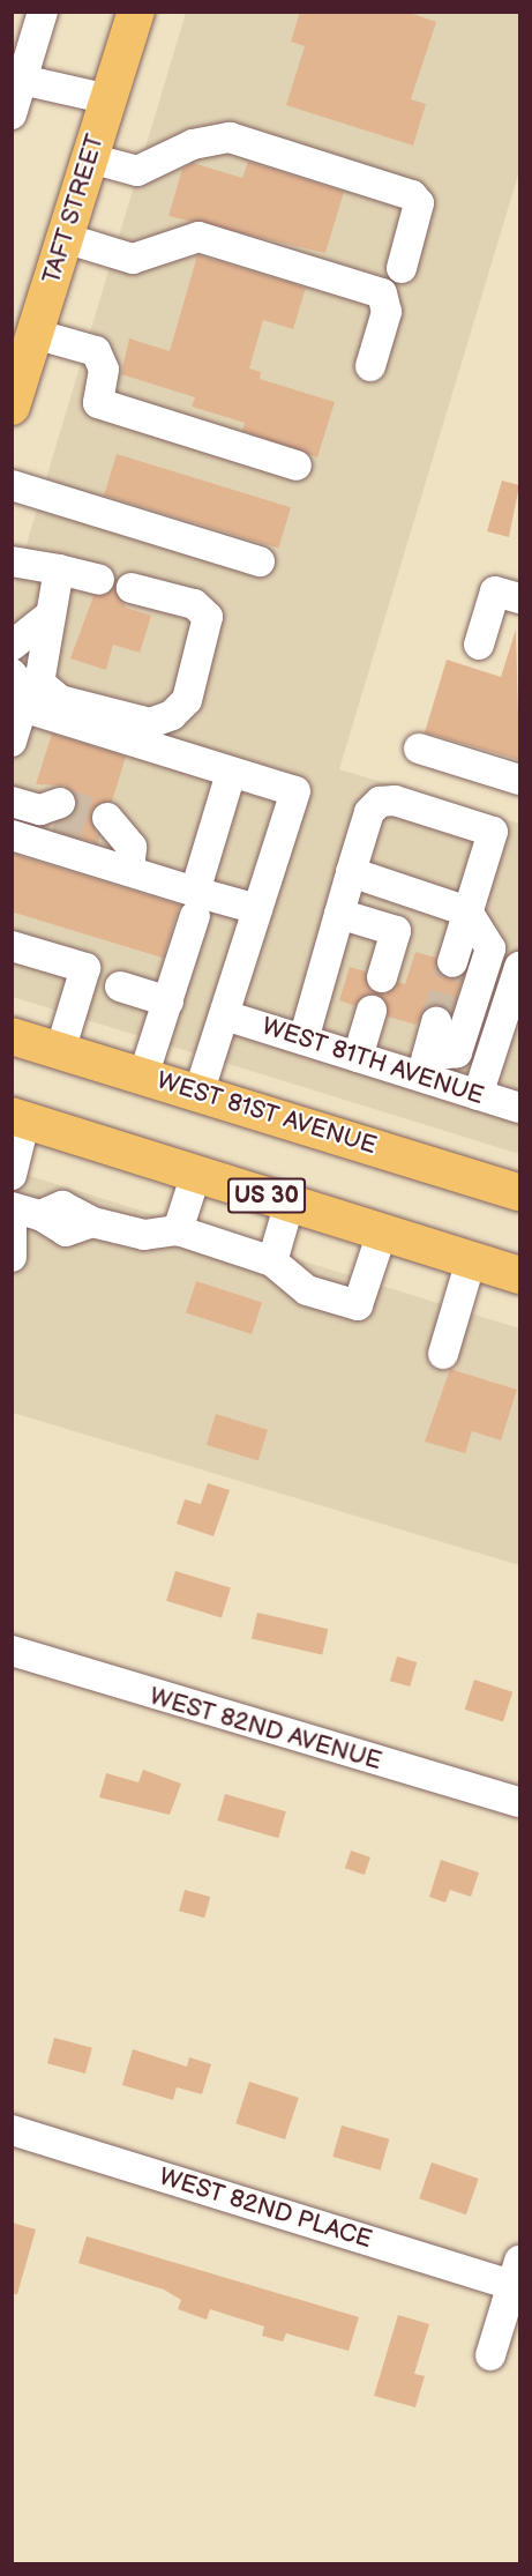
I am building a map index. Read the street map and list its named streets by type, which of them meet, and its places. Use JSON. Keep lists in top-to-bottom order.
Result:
{
  "streets": {
    "main road": ["TAFT STREET", "WEST 81ST AVENUE", "US 30"],
    "street": ["WEST 81TH AVENUE", "WEST 82ND AVENUE", "WEST 82ND PLACE"]
  }
}
